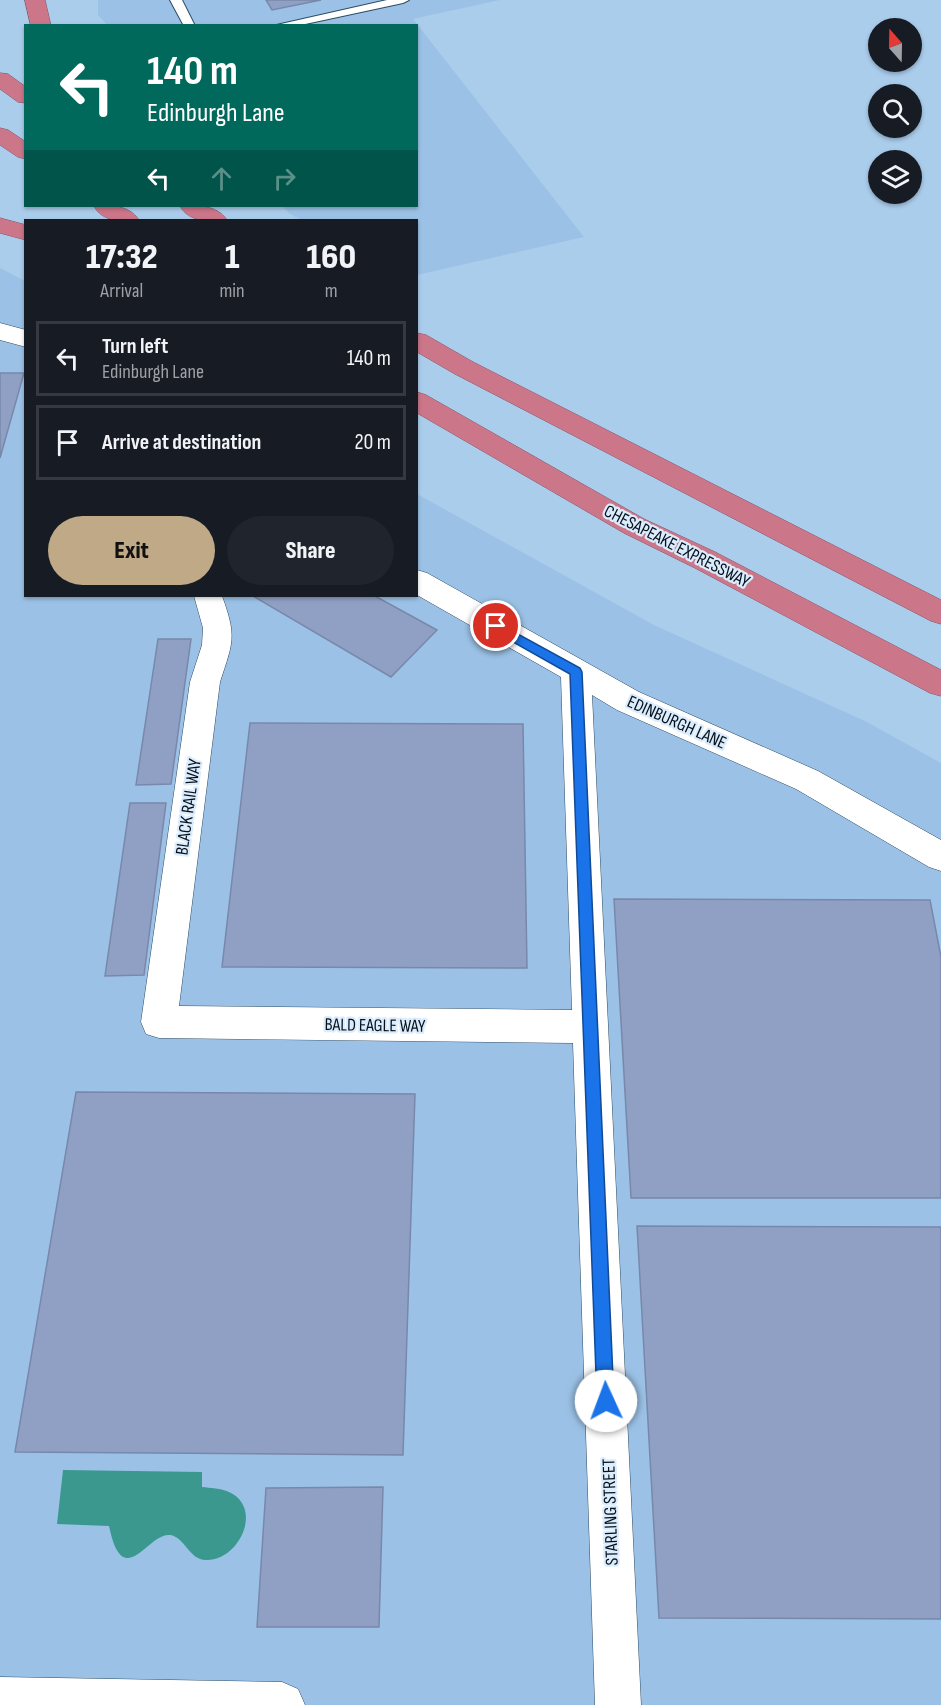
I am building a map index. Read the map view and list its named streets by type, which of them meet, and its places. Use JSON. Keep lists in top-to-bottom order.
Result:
{
  "streets": {
    "highway": ["CHESAPEAKE EXPRESSWAY"],
    "street": [
      "EDINBURGH LANE",
      "BLACK RAIL WAY",
      "BALD EAGLE WAY",
      "STARLING STREET"
    ]
  },
  "crossings": [
    ["EDINBURGH LANE", "STARLING STREET"],
    ["BLACK RAIL WAY", "BALD EAGLE WAY"],
    ["BALD EAGLE WAY", "STARLING STREET"]
  ],
  "north": "top",
  "page": {
    "turn": ["140 m", "Edinburgh Lane"],
    "eta": [
      "17:32",
      "Arrival",
      "1",
      "min",
      "160",
      "m"
    ],
    "list": [
      {
        "name": "Turn left",
        "note": "Edinburgh Lane",
        "value": "140 m"
      },
      {
        "name": "Arrive at destination",
        "value": "20 m"
      }
    ],
    "buttons": ["Exit", "Share"]
  }
}
